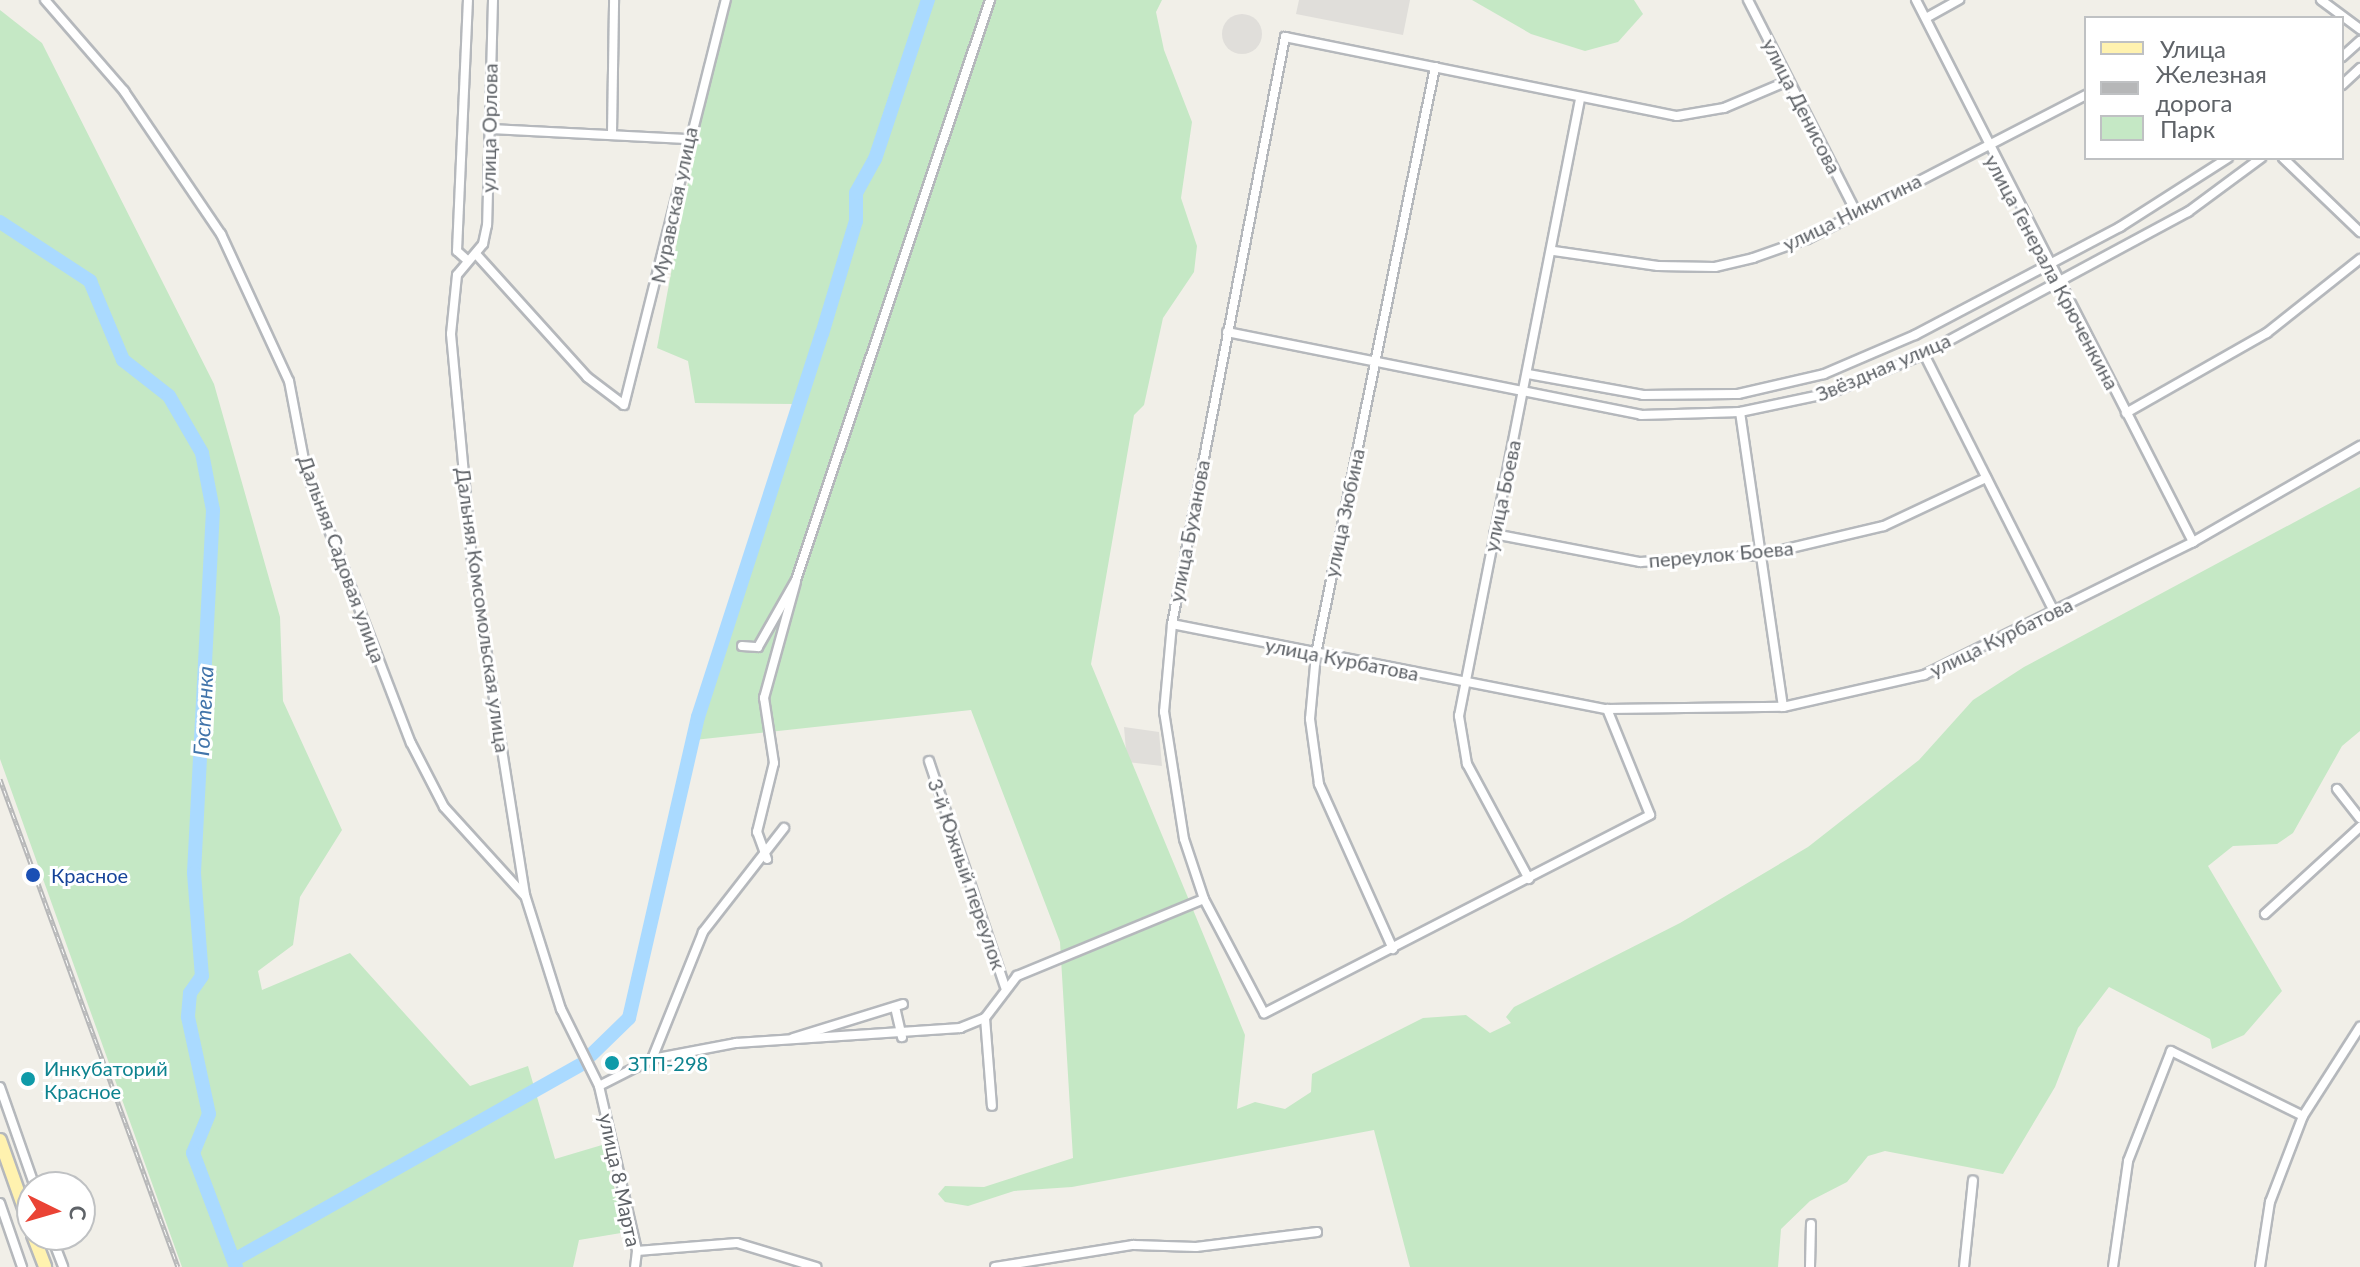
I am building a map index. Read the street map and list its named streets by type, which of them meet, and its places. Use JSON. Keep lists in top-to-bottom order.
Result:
{
  "streets": {
    "street": [
      "улица Денисова",
      "улица Орлова",
      "Муравская улица",
      "улица Никитина",
      "улица Генерала Крюченкина",
      "Звёздная улица",
      "улица Боева",
      "улица Зюбина",
      "улица Буханова",
      "переулок Боева",
      "Дальняя Садовая улица",
      "Дальняя Комсомольская улица",
      "улица Курбатова",
      "3-й Южный переулок",
      "улица 8 Марта"
    ]
  },
  "crossings": [
    ["улица Денисова", "улица Никитина"],
    ["улица Орлова", "Муравская улица"],
    ["улица Никитина", "улица Генерала Крюченкина"],
    ["улица Никитина", "улица Боева"],
    ["улица Генерала Крюченкина", "Звёздная улица"],
    ["улица Генерала Крюченкина", "улица Курбатова"],
    ["Звёздная улица", "улица Боева"],
    ["Звёздная улица", "улица Зюбина"],
    ["Звёздная улица", "улица Буханова"],
    ["улица Боева", "переулок Боева"],
    ["улица Боева", "улица Курбатова"],
    ["улица Зюбина", "улица Буханова"],
    ["улица Зюбина", "улица Курбатова"],
    ["улица Буханова", "улица Курбатова"],
    ["Дальняя Садовая улица", "Дальняя Комсомольская улица"],
    ["Дальняя Садовая улица", "улица 8 Марта"]
  ],
  "water": ["Гостенка"],
  "places": ["Красное", "ЗТП-298", "Инкубаторий Красное"],
  "legend": ["Улица", "Железная дорога", "Парк"],
  "north": "right"
}
